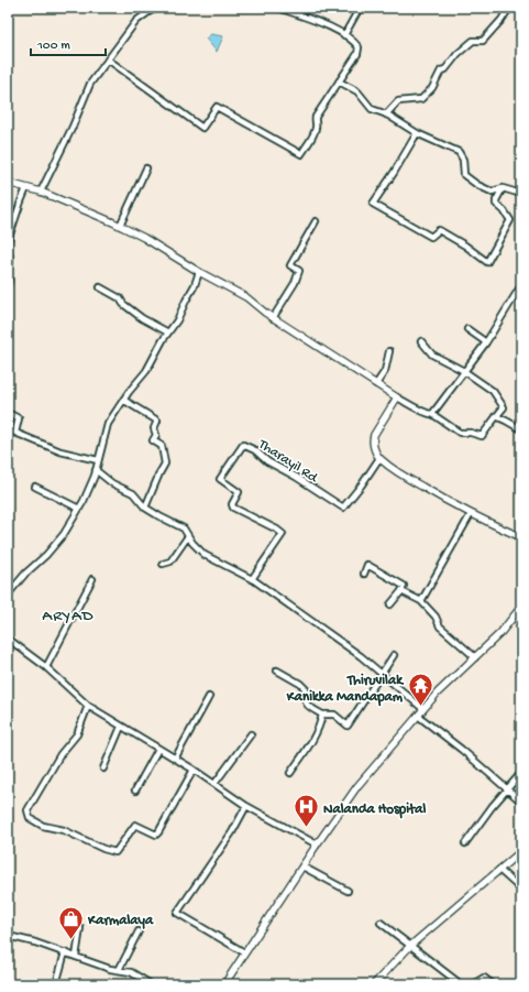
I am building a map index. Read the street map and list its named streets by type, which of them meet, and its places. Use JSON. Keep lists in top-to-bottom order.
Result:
{
  "streets": {
    "street": ["Tharayil Rd"]
  },
  "districts": ["ARYAD"],
  "places": {
    "temple": ["Thiruvilak Kanikka Mandapam"],
    "hospital": ["Nalanda Hospital"],
    "shop": ["Karmalaya"]
  },
  "scale_bar": "100 m"
}
